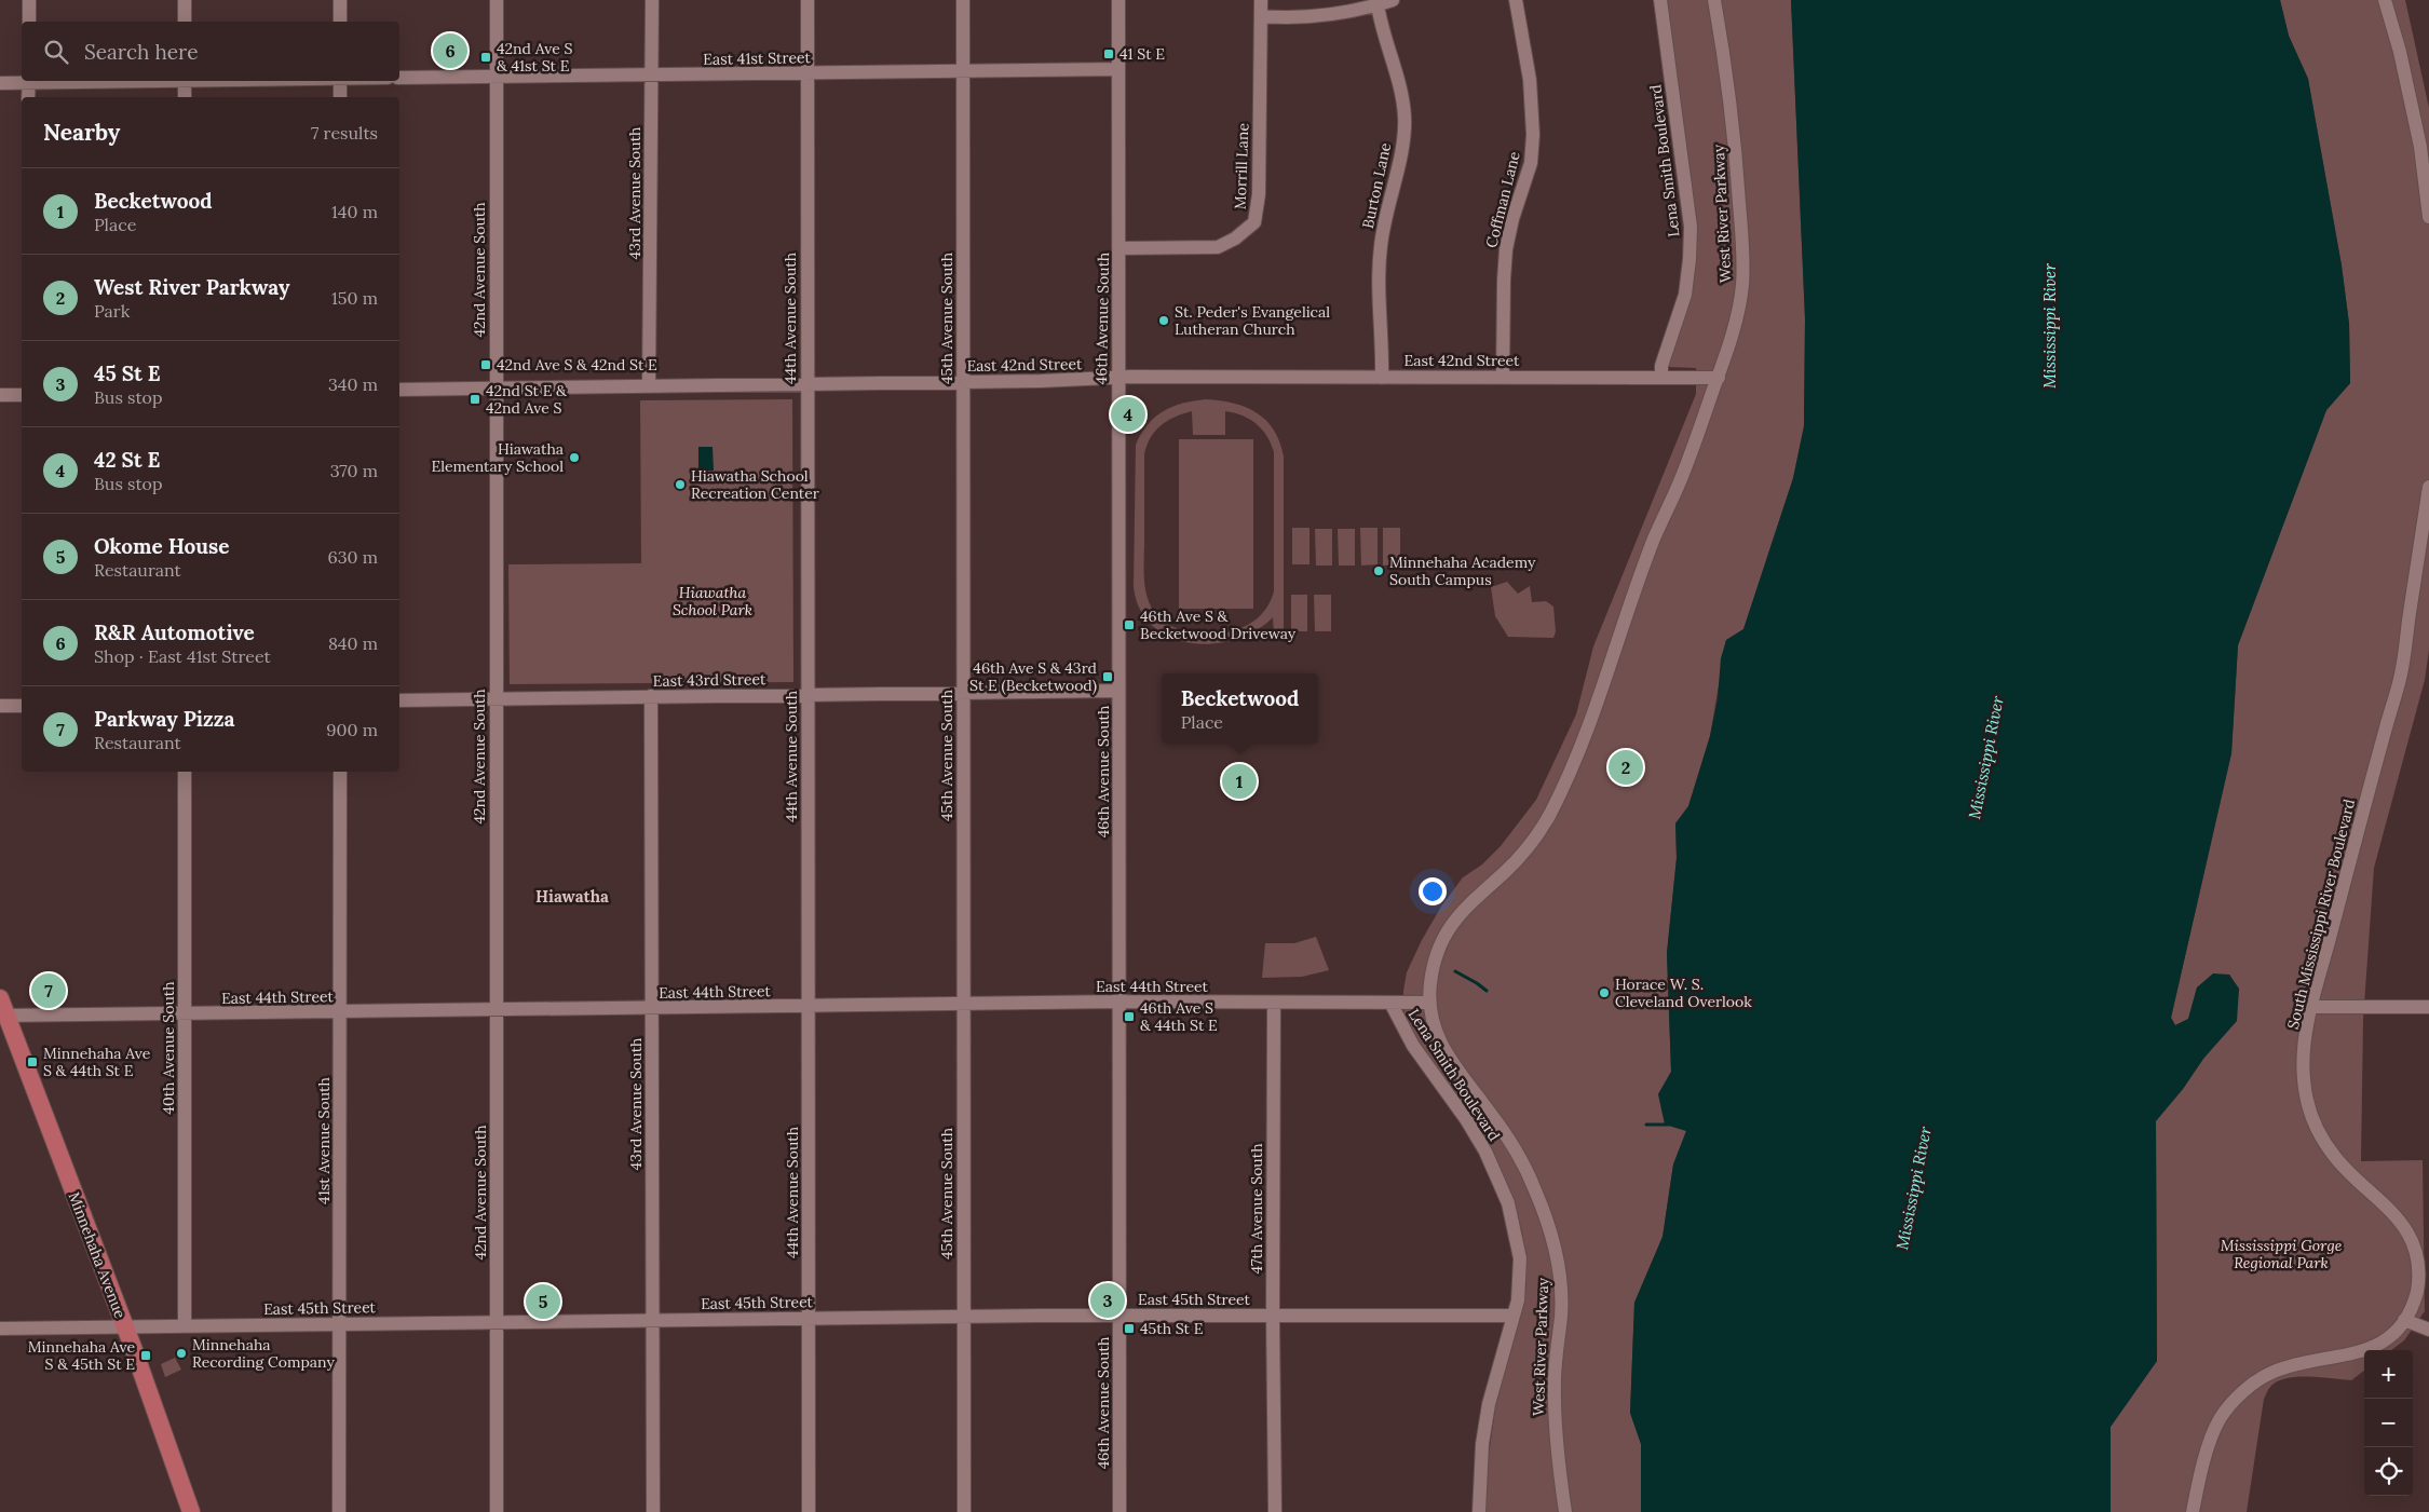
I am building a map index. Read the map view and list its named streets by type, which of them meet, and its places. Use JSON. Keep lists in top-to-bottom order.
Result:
{
  "streets": {
    "main road": ["Minnehaha Avenue"],
    "street": [
      "East 41st Street",
      "Lena Smith Boulevard",
      "Morrill Lane",
      "Burton Lane",
      "43rd Avenue South",
      "Coffman Lane",
      "West River Parkway",
      "42nd Avenue South",
      "44th Avenue South",
      "45th Avenue South",
      "46th Avenue South",
      "East 42nd Street",
      "East 43rd Street",
      "South Mississippi River Boulevard",
      "East 44th Street",
      "40th Avenue South",
      "41st Avenue South",
      "47th Avenue South",
      "East 45th Street"
    ]
  },
  "crossings": [
    ["East 41st Street", "43rd Avenue South"],
    ["East 41st Street", "42nd Avenue South"],
    ["East 41st Street", "44th Avenue South"],
    ["East 41st Street", "45th Avenue South"],
    ["East 41st Street", "46th Avenue South"],
    ["Lena Smith Boulevard", "East 42nd Street"],
    ["Lena Smith Boulevard", "East 44th Street"],
    ["Lena Smith Boulevard", "East 45th Street"],
    ["Morrill Lane", "46th Avenue South"],
    ["Burton Lane", "East 42nd Street"],
    ["43rd Avenue South", "East 42nd Street"],
    ["43rd Avenue South", "East 43rd Street"],
    ["43rd Avenue South", "East 44th Street"],
    ["43rd Avenue South", "East 45th Street"],
    ["Coffman Lane", "East 42nd Street"],
    ["West River Parkway", "East 42nd Street"],
    ["West River Parkway", "East 44th Street"],
    ["42nd Avenue South", "East 42nd Street"],
    ["42nd Avenue South", "East 43rd Street"],
    ["42nd Avenue South", "East 44th Street"],
    ["42nd Avenue South", "East 45th Street"],
    ["44th Avenue South", "East 42nd Street"],
    ["44th Avenue South", "East 43rd Street"],
    ["44th Avenue South", "East 44th Street"],
    ["44th Avenue South", "East 45th Street"],
    ["45th Avenue South", "East 42nd Street"],
    ["45th Avenue South", "East 43rd Street"],
    ["45th Avenue South", "East 44th Street"],
    ["45th Avenue South", "East 45th Street"],
    ["46th Avenue South", "East 42nd Street"],
    ["46th Avenue South", "East 43rd Street"],
    ["46th Avenue South", "East 44th Street"],
    ["46th Avenue South", "East 45th Street"],
    ["East 44th Street", "40th Avenue South"],
    ["East 44th Street", "41st Avenue South"],
    ["East 44th Street", "47th Avenue South"],
    ["East 44th Street", "Minnehaha Avenue"],
    ["40th Avenue South", "East 45th Street"],
    ["41st Avenue South", "East 45th Street"],
    ["47th Avenue South", "East 45th Street"],
    ["Minnehaha Avenue", "East 45th Street"]
  ],
  "districts": ["Hiawatha"],
  "water": ["Mississippi River"],
  "parks": ["Hiawatha School Park", "Mississippi Gorge Regional Park"],
  "places": {
    "transit": [
      "41 St E",
      "42nd Ave S & 41st St E",
      "42nd Ave S & 42nd St E",
      "42nd St E & 42nd Ave S",
      "46th Ave S & Becketwood Driveway",
      "46th Ave S & 43rd St E (Becketwood)",
      "46th Ave S & 44th St E",
      "Minnehaha Ave S & 44th St E",
      "45th St E",
      "Minnehaha Ave S & 45th St E"
    ],
    "other": [
      "St. Peder's Evangelical Lutheran Church",
      "Hiawatha Elementary School",
      "Hiawatha School Recreation Center",
      "Minnehaha Academy South Campus",
      "Horace W. S. Cleveland Overlook",
      "Minnehaha Recording Company"
    ]
  },
  "page": {
    "search": "Search here",
    "pins": [
      "6",
      "4",
      "2",
      "1",
      "7",
      "3",
      "5"
    ],
    "heading": ["Nearby", "7 results"],
    "list": [
      {
        "mark": "1",
        "name": "Becketwood",
        "note": "Place",
        "value": "140 m"
      },
      {
        "mark": "2",
        "name": "West River Parkway",
        "note": "Park",
        "value": "150 m"
      },
      {
        "mark": "3",
        "name": "45 St E",
        "note": "Bus stop",
        "value": "340 m"
      },
      {
        "mark": "4",
        "name": "42 St E",
        "note": "Bus stop",
        "value": "370 m"
      },
      {
        "mark": "5",
        "name": "Okome House",
        "note": "Restaurant",
        "value": "630 m"
      },
      {
        "mark": "6",
        "name": "R&R Automotive",
        "note": "Shop · East 41st Street",
        "value": "840 m"
      },
      {
        "mark": "7",
        "name": "Parkway Pizza",
        "note": "Restaurant",
        "value": "900 m"
      }
    ],
    "popup": ["Becketwood", "Place"],
    "map_buttons": ["+", "−"]
  }
}
